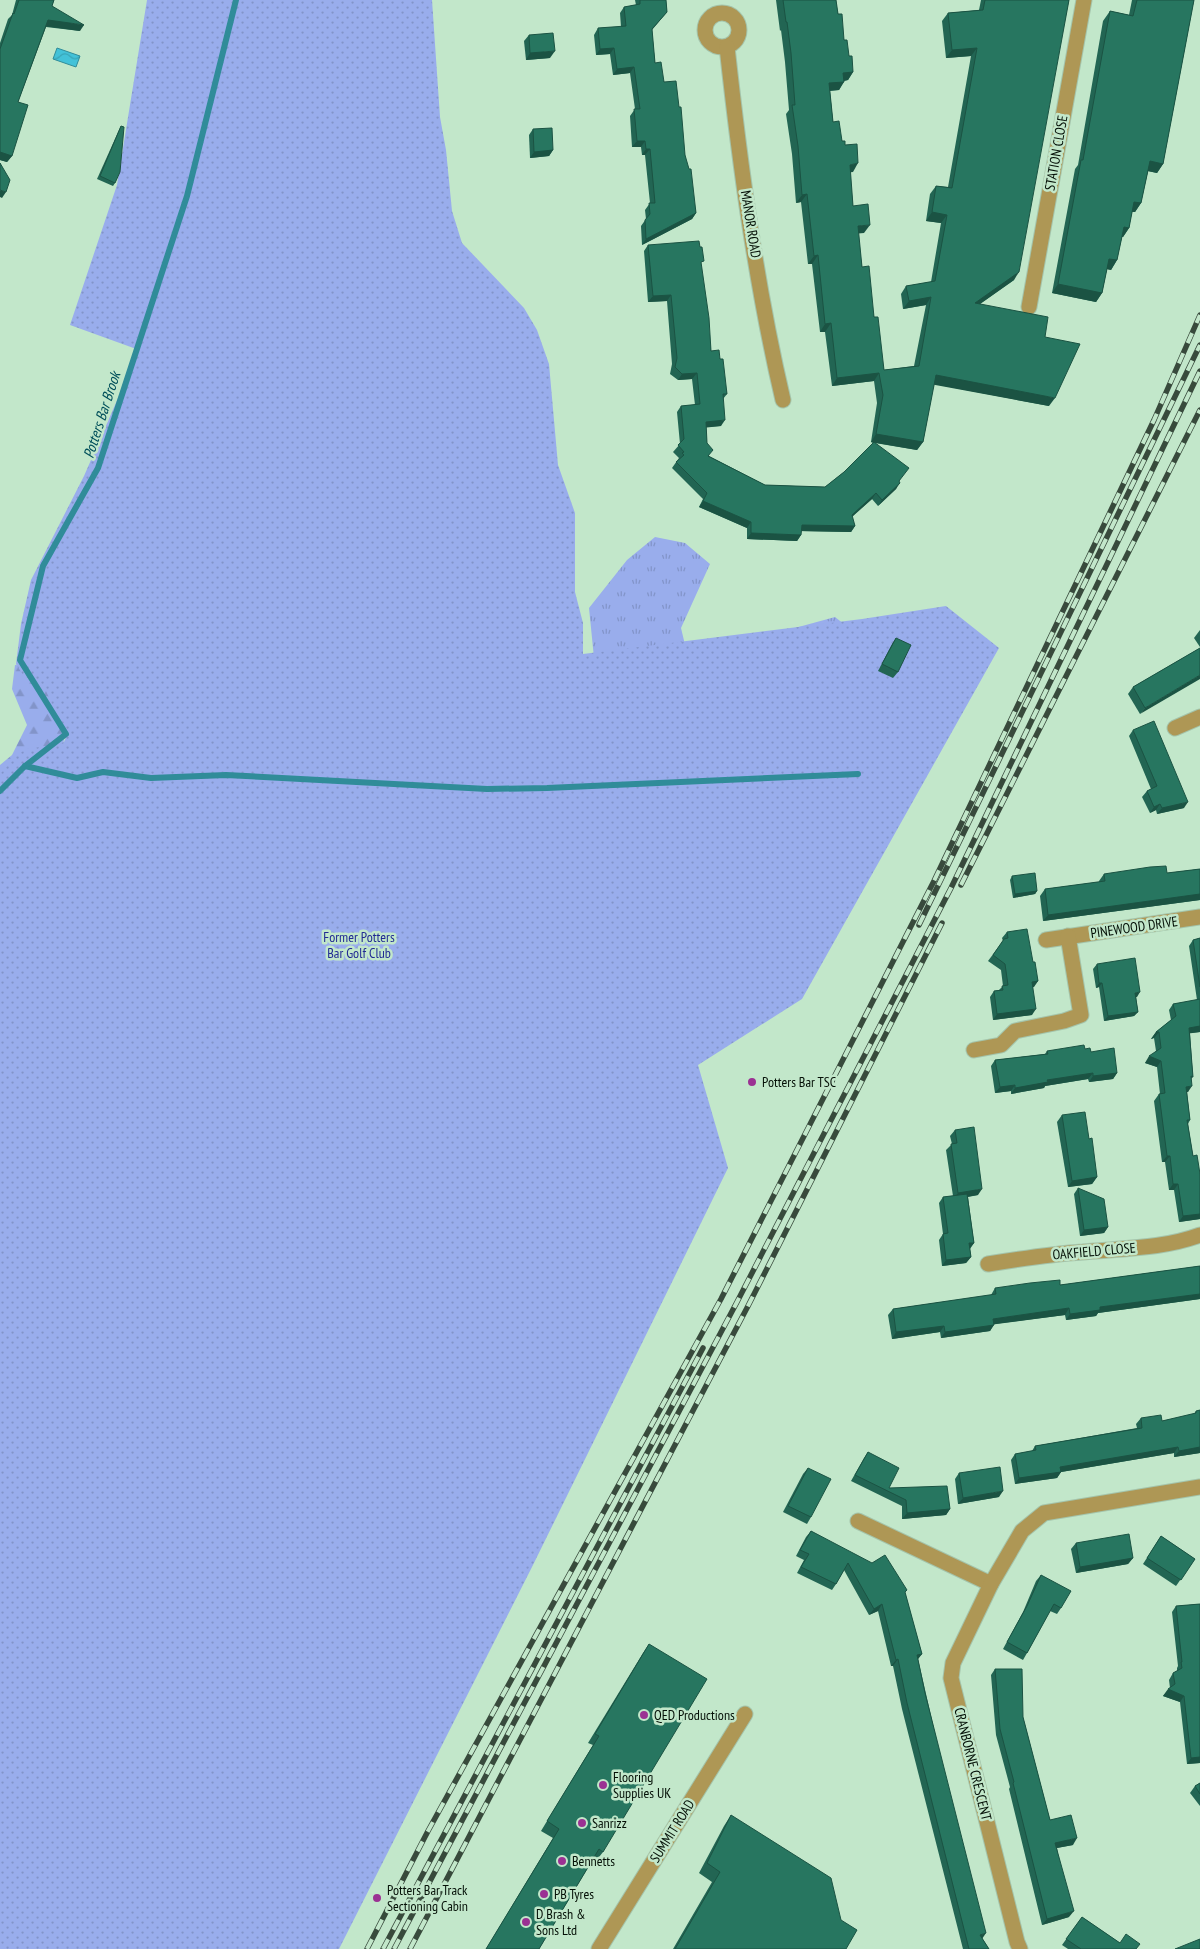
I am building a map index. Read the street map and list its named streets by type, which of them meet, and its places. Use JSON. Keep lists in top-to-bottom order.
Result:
{
  "streets": {
    "street": [
      "STATION CLOSE",
      "MANOR ROAD",
      "PINEWOOD DRIVE",
      "OAKFIELD CLOSE",
      "CRANBORNE CRESCENT",
      "SUMMIT ROAD"
    ]
  },
  "water": ["Potters Bar Brook"],
  "parks": ["Former Potters Bar Golf Club"],
  "places": [
    "Potters Bar TSC",
    "QED Productions",
    "Flooring Supplies UK",
    "Sanrizz",
    "Bennetts",
    "PB Tyres",
    "Potters Bar Track Sectioning Cabin",
    "D Brash & Sons Ltd"
  ]
}
